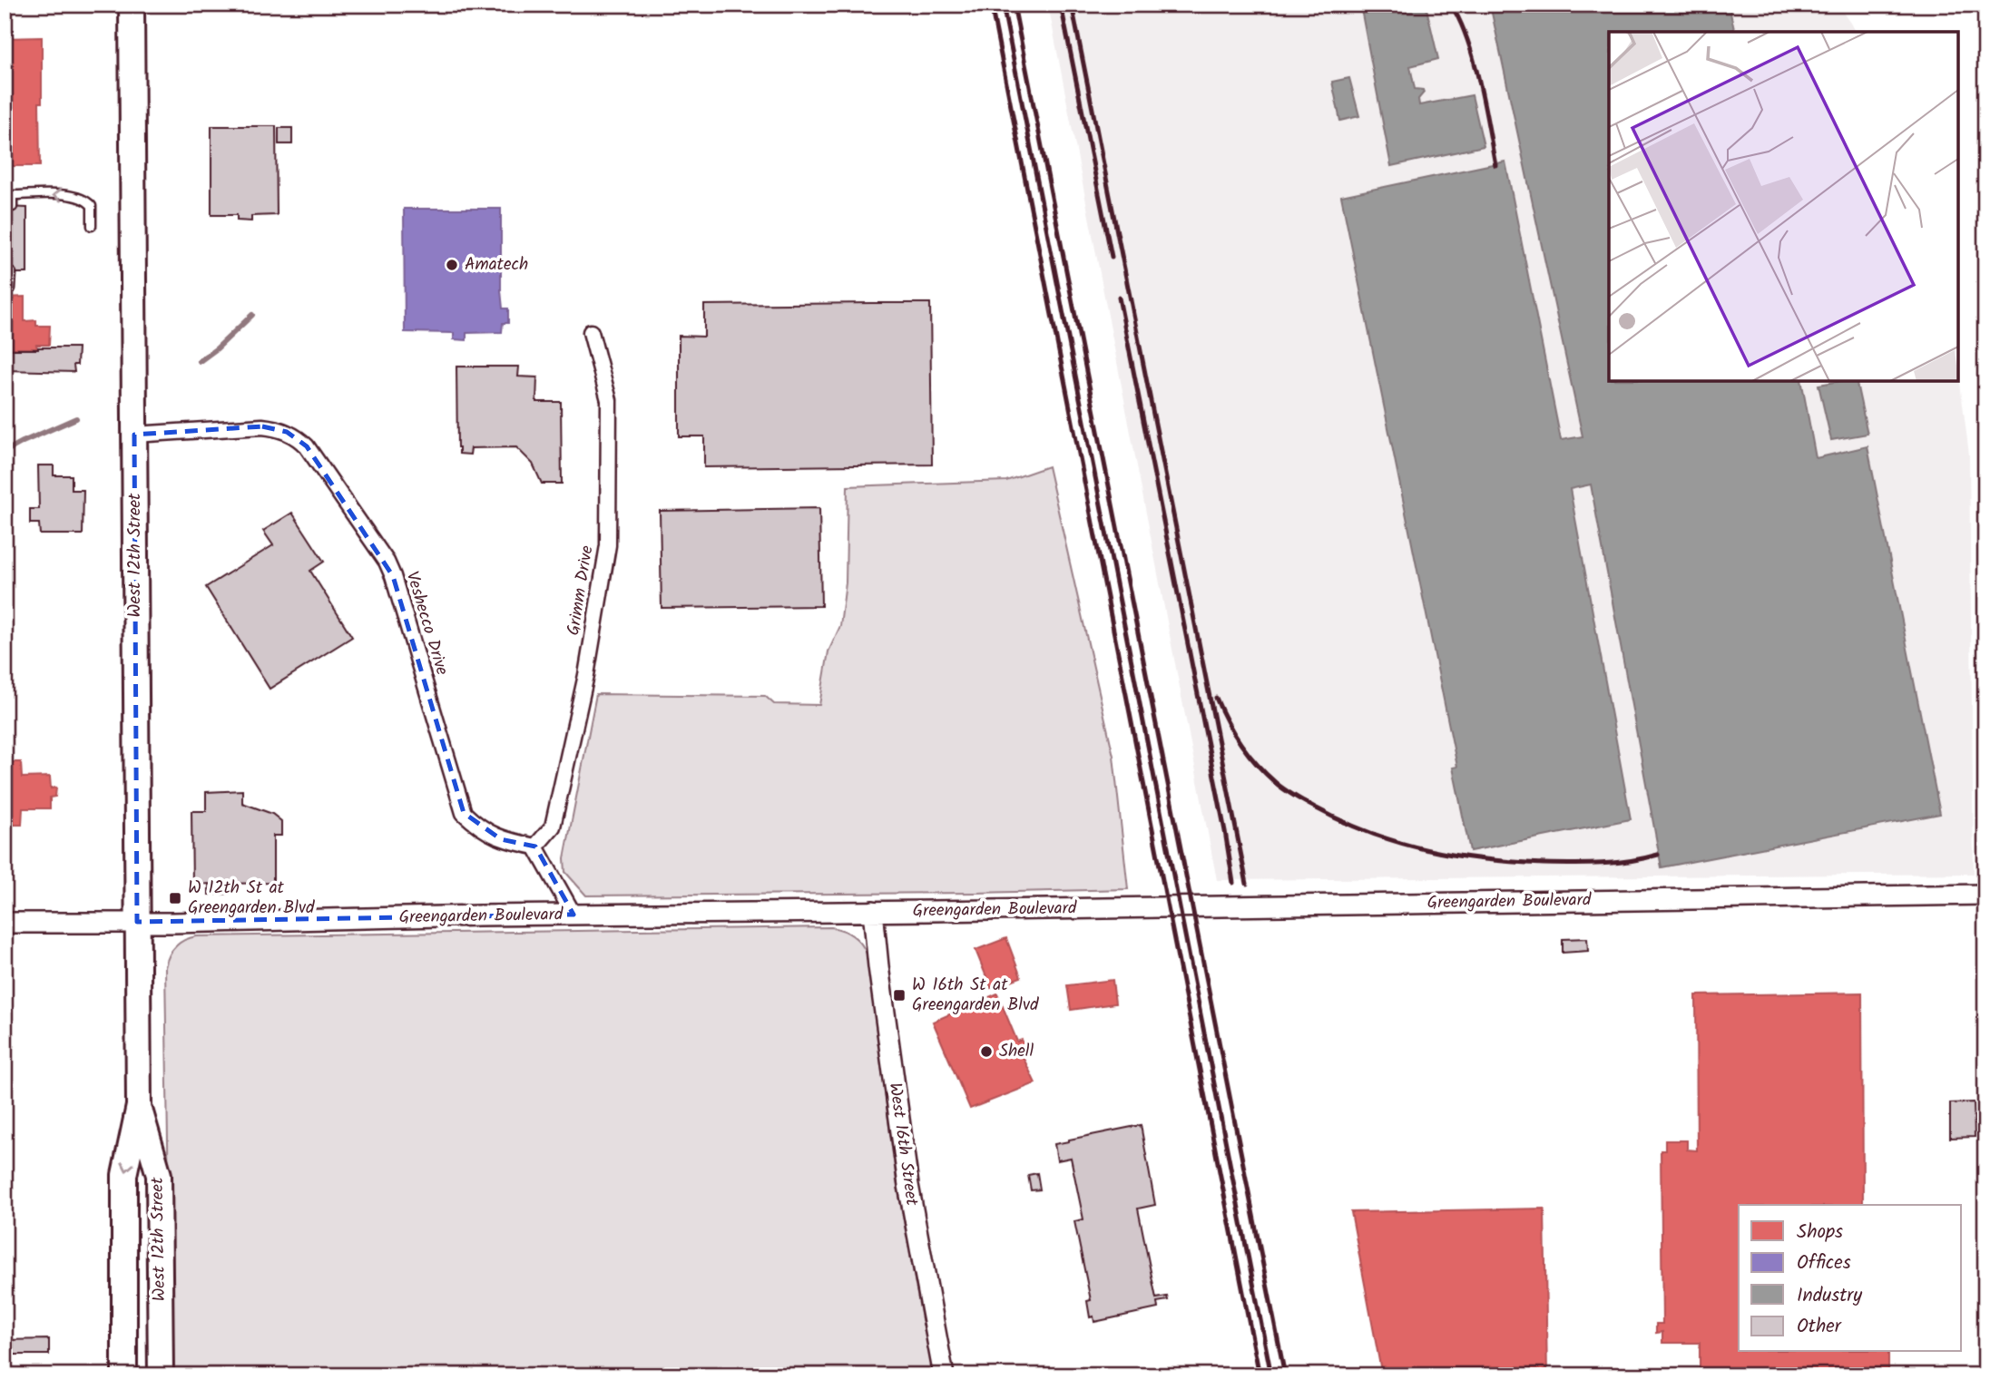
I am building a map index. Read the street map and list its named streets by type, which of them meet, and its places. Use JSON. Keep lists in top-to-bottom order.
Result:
{
  "streets": {
    "main road": ["West 12th Street"],
    "street": [
      "Grimm Drive",
      "Veshecco Drive",
      "Greengarden Boulevard",
      "West 16th Street"
    ]
  },
  "crossings": [
    ["West 12th Street", "Veshecco Drive"],
    ["West 12th Street", "Greengarden Boulevard"],
    ["Grimm Drive", "Veshecco Drive"],
    ["Greengarden Boulevard", "West 16th Street"]
  ],
  "places": {
    "other": ["Amatech", "Shell"],
    "transit": ["W 12th St at Greengarden Blvd", "W 16th St at Greengarden Blvd"]
  },
  "legend": [
    "Shops",
    "Offices",
    "Industry",
    "Other"
  ]
}
